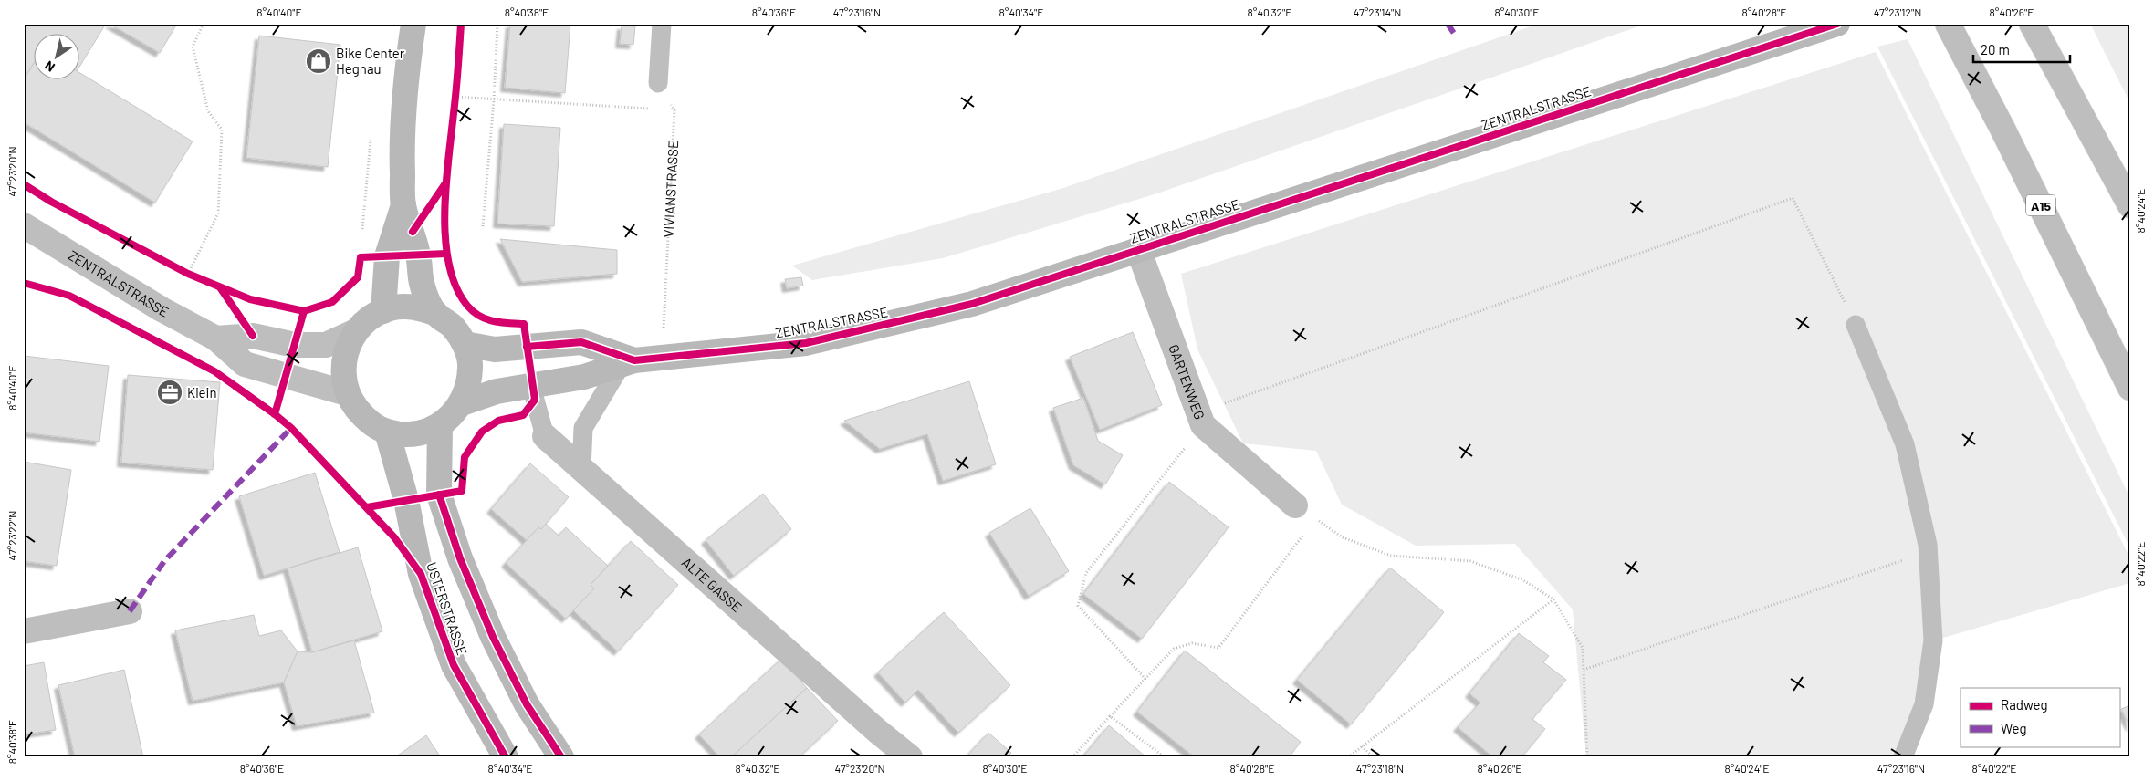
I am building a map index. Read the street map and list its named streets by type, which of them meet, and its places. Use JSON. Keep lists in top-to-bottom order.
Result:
{
  "streets": {
    "main road": [
      "ZENTRALSTRASSE",
      "A15",
      "GARTENWEG",
      "ALTE GASSE",
      "USTERSTRASSE"
    ],
    "path": ["VIVIANSTRASSE"]
  },
  "crossings": [
    ["ZENTRALSTRASSE", "VIVIANSTRASSE"],
    ["ZENTRALSTRASSE", "GARTENWEG"],
    ["ZENTRALSTRASSE", "USTERSTRASSE"]
  ],
  "places": {
    "shop": ["Bike Center Hegnau"],
    "office": ["Klein"]
  },
  "legend": ["Radweg", "Weg"],
  "scale_bar": "20 m",
  "north": "bottom left",
  "coordinates": [
    "8°40'40\"E",
    "8°40'38\"E",
    "8°40'36\"E",
    "47°23'16\"N",
    "8°40'34\"E",
    "8°40'32\"E",
    "47°23'14\"N",
    "8°40'30\"E",
    "8°40'28\"E",
    "47°23'12\"N",
    "8°40'26\"E",
    "47°23'20\"N",
    "8°40'24\"E",
    "47°23'22\"N",
    "8°40'22\"E",
    "47°23'18\"N"
  ]
}
